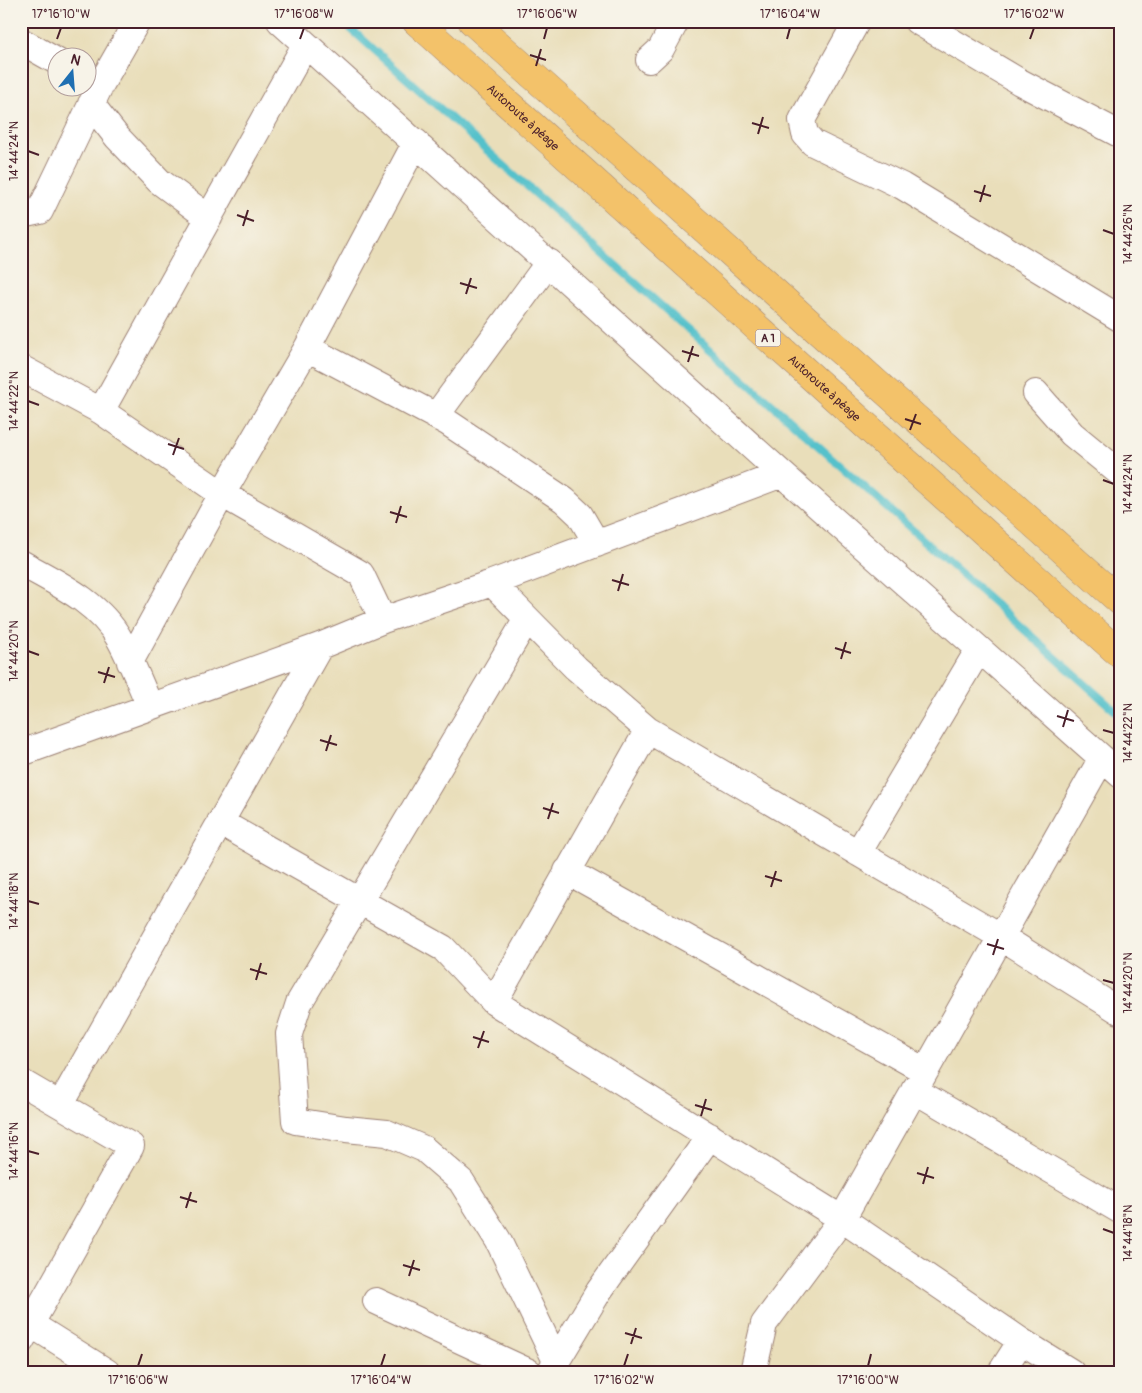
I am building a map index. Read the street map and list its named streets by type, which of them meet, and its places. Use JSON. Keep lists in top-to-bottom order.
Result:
{
  "streets": {
    "highway": ["Autoroute à péage", "A 1"]
  },
  "north": "top",
  "coordinates": [
    "17°16'10\"W",
    "17°16'08\"W",
    "17°16'06\"W",
    "17°16'04\"W",
    "17°16'02\"W",
    "14°44'24\"N",
    "14°44'26\"N",
    "14°44'22\"N",
    "14°44'20\"N",
    "14°44'18\"N",
    "14°44'16\"N",
    "17°16'00\"W"
  ]
}
